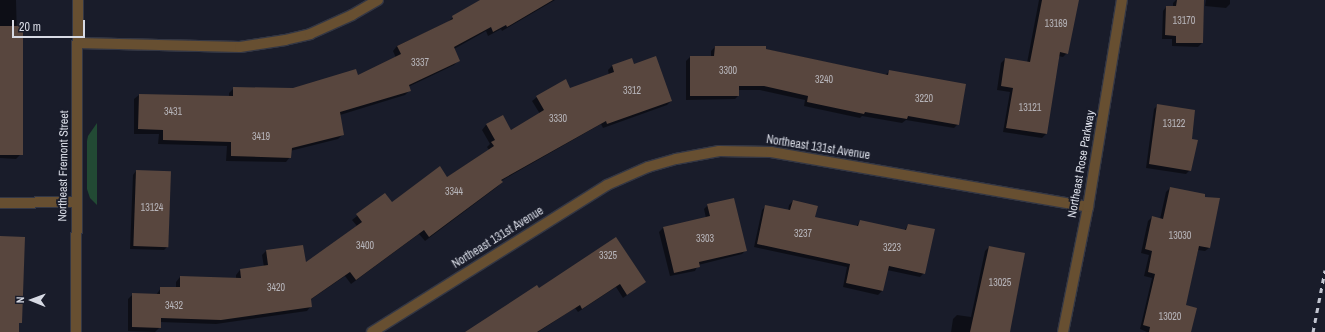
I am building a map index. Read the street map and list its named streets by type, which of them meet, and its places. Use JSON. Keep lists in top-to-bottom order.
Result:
{
  "streets": {
    "street": ["Northeast 131st Avenue", "Northeast Rose Parkway", "Northeast Fremont Street"]
  },
  "crossings": [
    ["Northeast 131st Avenue", "Northeast Rose Parkway"]
  ],
  "house_numbers": [
    "13170",
    "13169",
    "3337",
    "3300",
    "3240",
    "3312",
    "3220",
    "13121",
    "3431",
    "3330",
    "13122",
    "3419",
    "3344",
    "13124",
    "3237",
    "13030",
    "3303",
    "3400",
    "3223",
    "3325",
    "13025",
    "3420",
    "3432",
    "13020"
  ],
  "scale_bar": "20 m",
  "north": "left"
}
